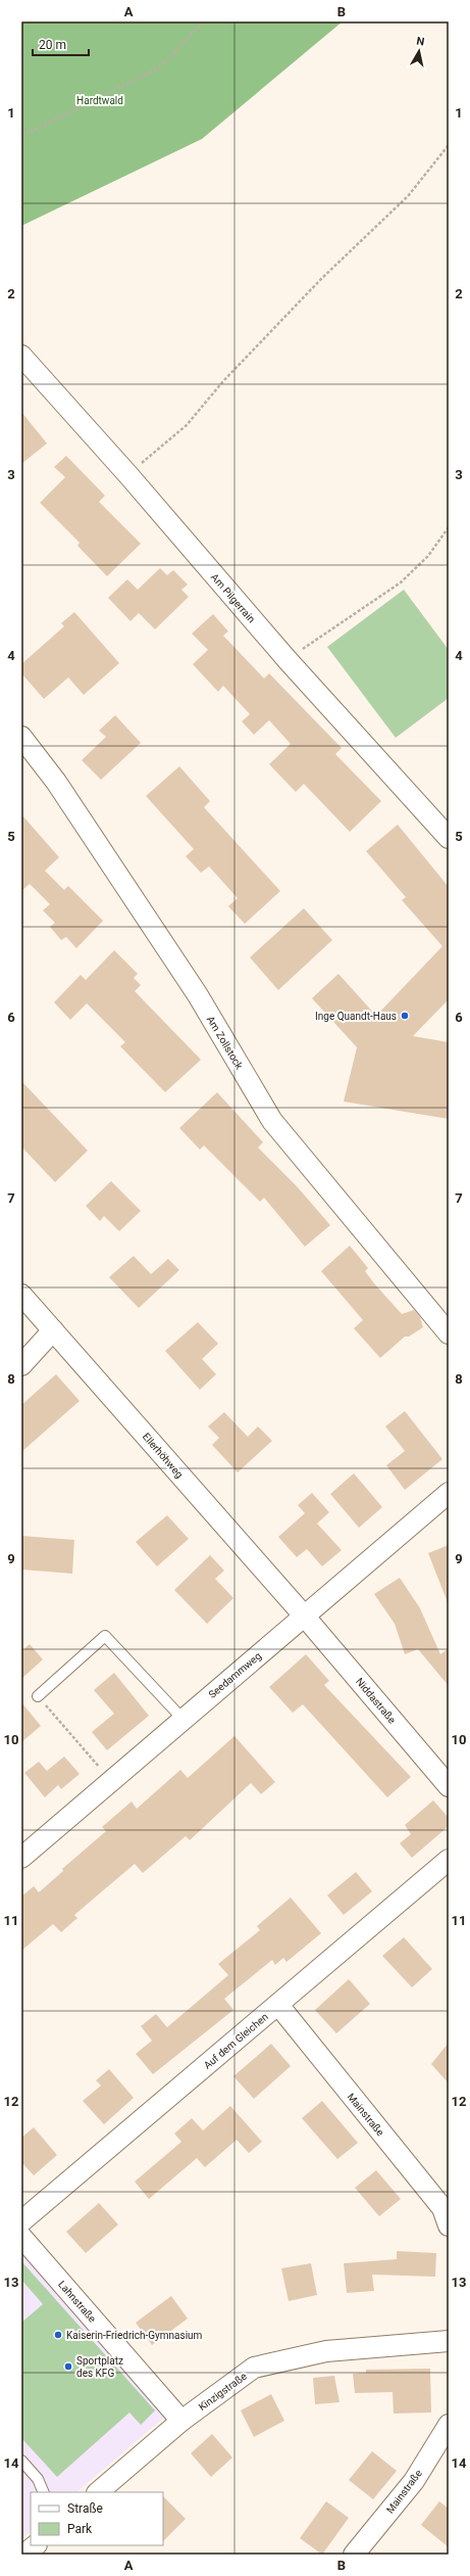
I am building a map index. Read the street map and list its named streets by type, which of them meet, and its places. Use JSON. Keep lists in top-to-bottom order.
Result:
{
  "streets": {
    "street": [
      "Am Pilgerrain",
      "Am Zollstock",
      "Ellerhöhweg",
      "Seedammweg",
      "Niddastraße",
      "Auf dem Gleichen",
      "Mainstraße",
      "Lahnstraße",
      "Kinzigstraße"
    ]
  },
  "crossings": [
    ["Ellerhöhweg", "Seedammweg"],
    ["Ellerhöhweg", "Niddastraße"],
    ["Seedammweg", "Niddastraße"],
    ["Auf dem Gleichen", "Mainstraße"],
    ["Lahnstraße", "Kinzigstraße"]
  ],
  "parks": ["Hardtwald"],
  "places": ["Inge Quandt-Haus", "Kaiserin-Friedrich-Gymnasium", "Sportplatz des KFG"],
  "legend": ["Straße", "Park"],
  "scale_bar": "20 m",
  "north": "top",
  "grid": {
    "columns": ["A", "B"],
    "rows": [
      "1",
      "2",
      "3",
      "4",
      "5",
      "6",
      "7",
      "8",
      "9",
      "10",
      "11",
      "12",
      "13",
      "14"
    ]
  }
}
